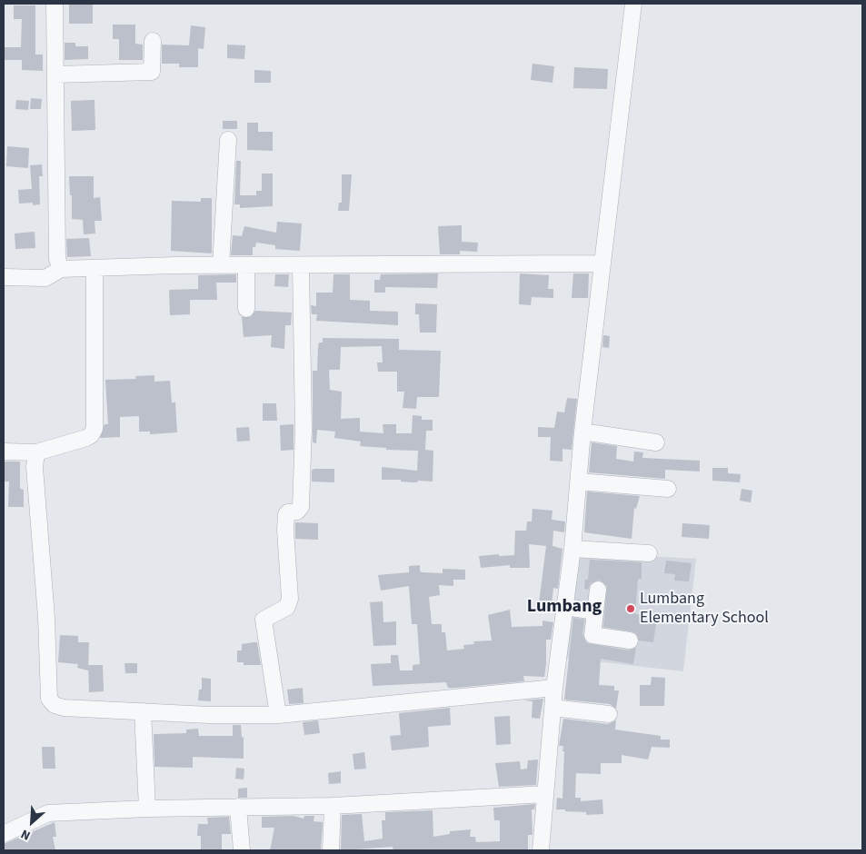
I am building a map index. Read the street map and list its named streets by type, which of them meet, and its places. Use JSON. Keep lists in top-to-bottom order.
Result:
{
  "districts": ["Lumbang"],
  "places": ["Lumbang Elementary School"],
  "north": "bottom left"
}
